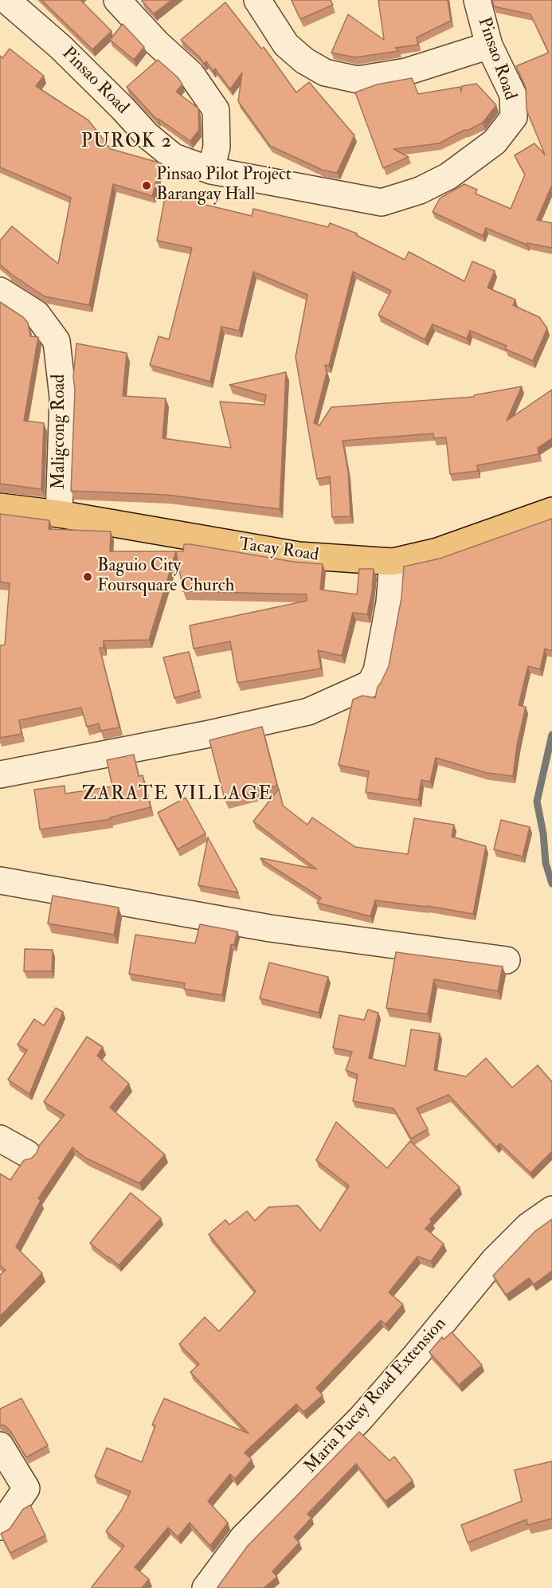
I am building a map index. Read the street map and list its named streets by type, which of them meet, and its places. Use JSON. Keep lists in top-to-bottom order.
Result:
{
  "streets": {
    "main road": ["Tacay Road"],
    "street": ["Pinsao Road", "Maligcong Road", "Maria Pucay Road Extension"]
  },
  "crossings": [
    ["Maligcong Road", "Tacay Road"]
  ],
  "districts": ["PUROK 2", "ZARATE VILLAGE"],
  "places": ["Pinsao Pilot Project Barangay Hall", "Baguio City Foursquare Church"]
}
